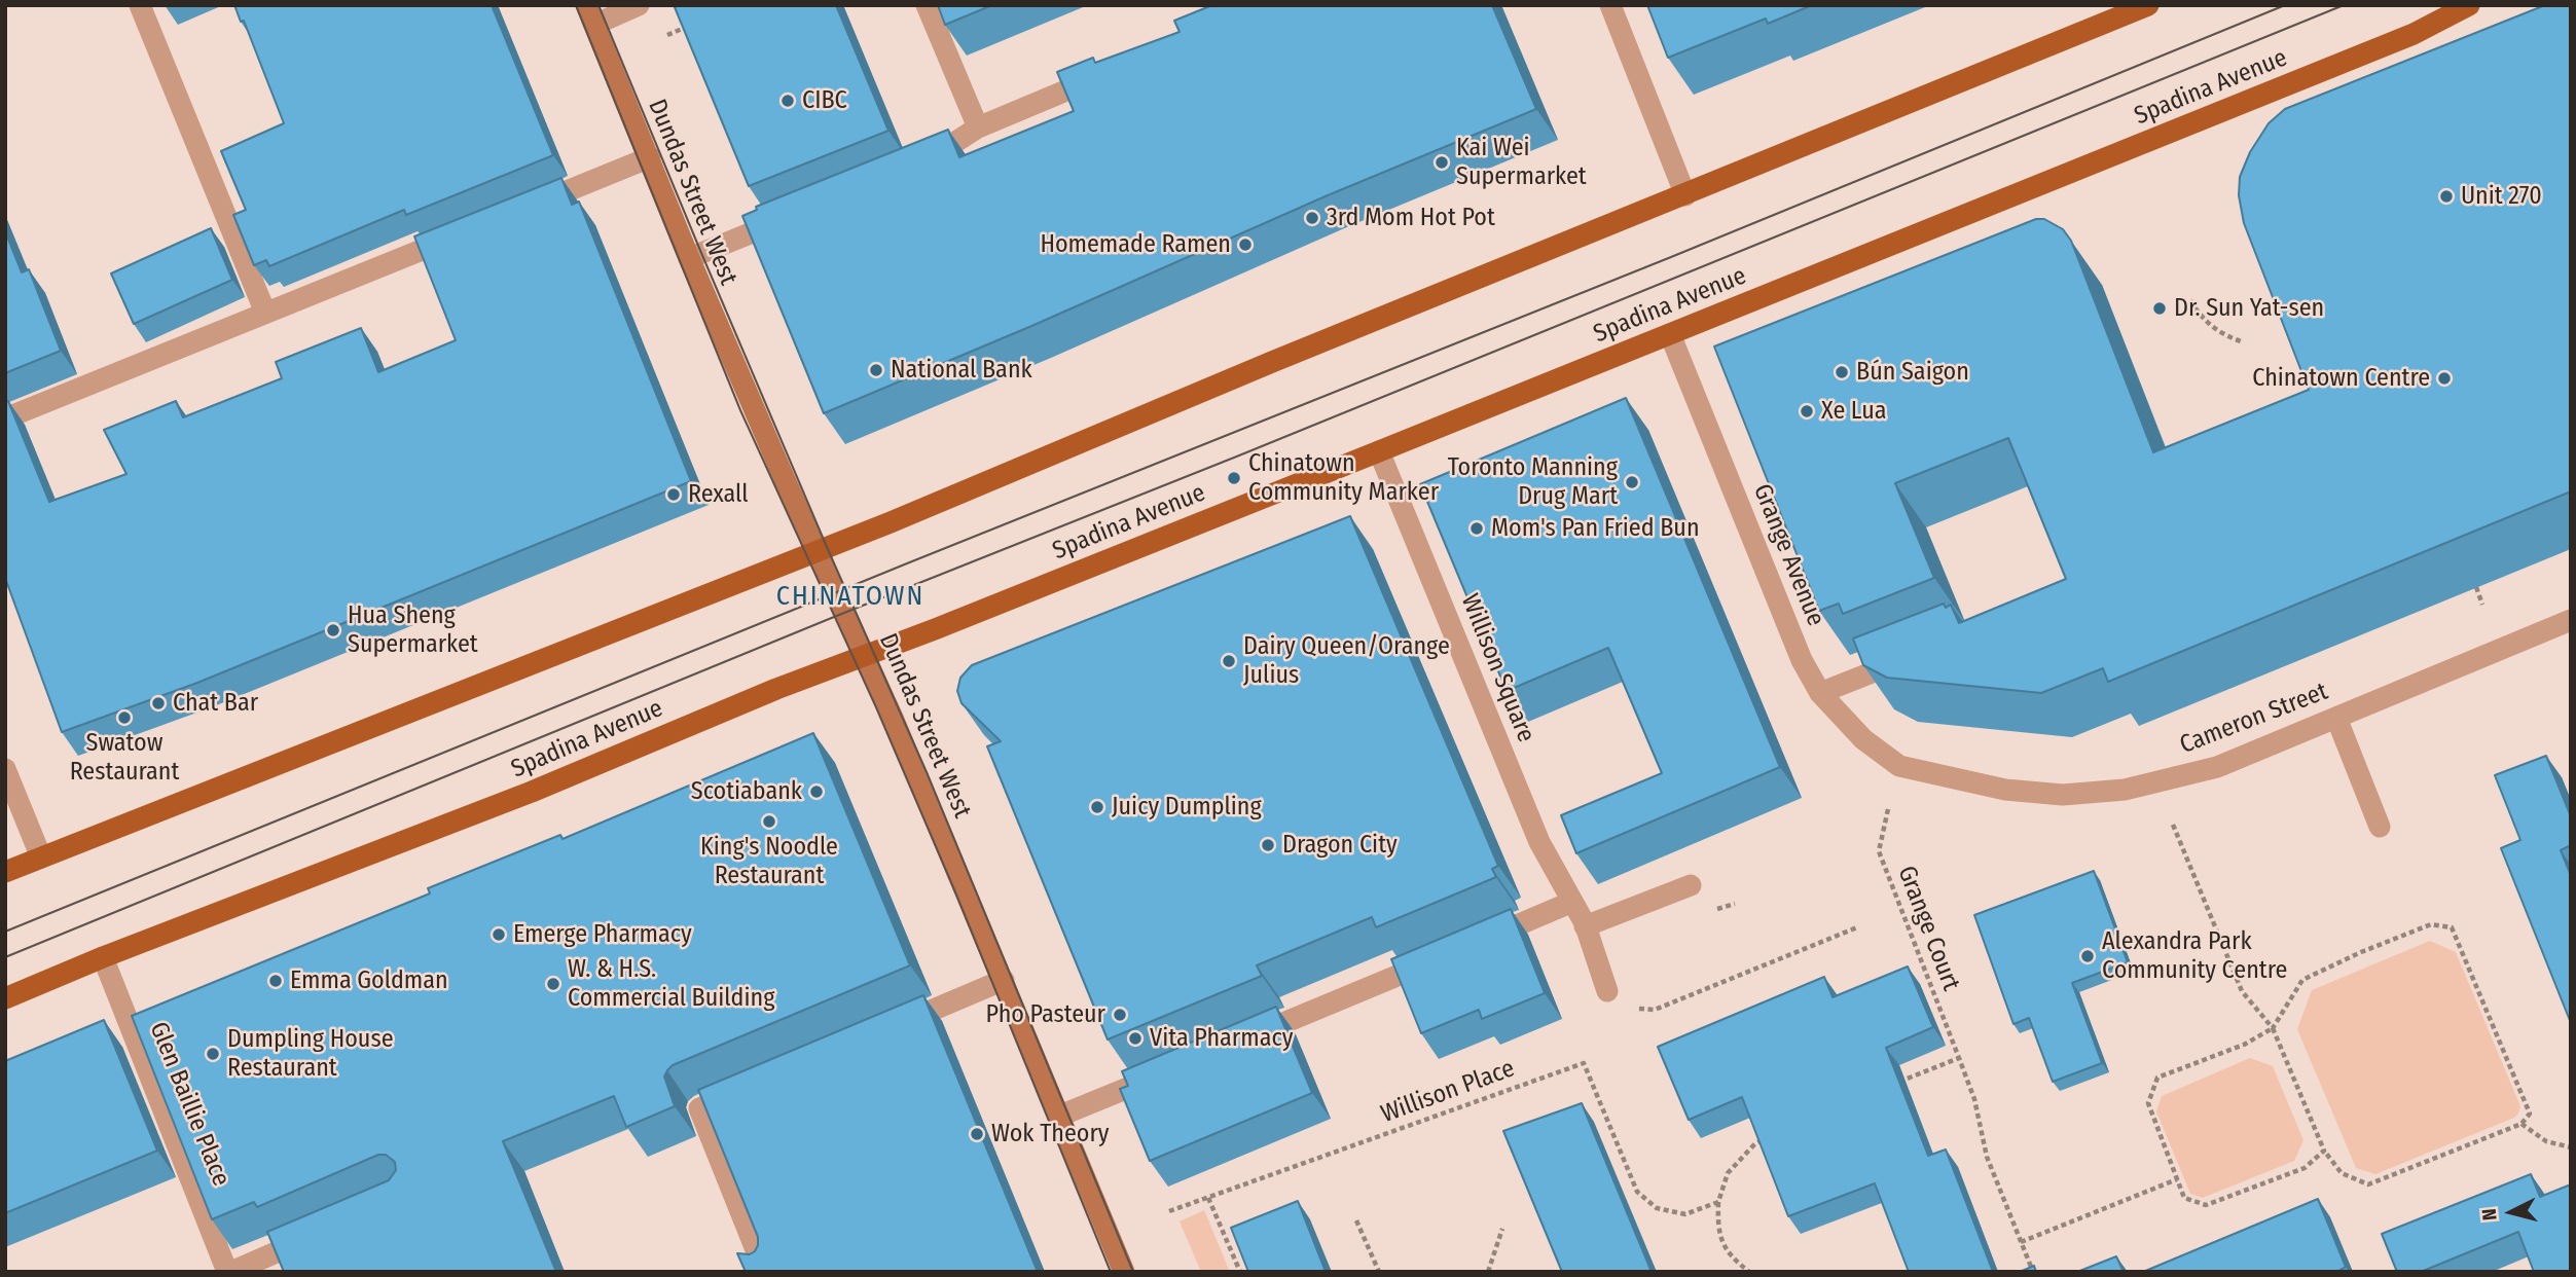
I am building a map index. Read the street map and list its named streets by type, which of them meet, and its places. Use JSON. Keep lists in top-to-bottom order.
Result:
{
  "streets": {
    "main road": ["Spadina Avenue", "Dundas Street West"],
    "street": [
      "Grange Avenue",
      "Willison Square",
      "Cameron Street",
      "Glen Baillie Place"
    ],
    "path": ["Grange Court", "Willison Place"]
  },
  "crossings": [
    ["Spadina Avenue", "Dundas Street West"],
    ["Spadina Avenue", "Grange Avenue"],
    ["Spadina Avenue", "Willison Square"],
    ["Spadina Avenue", "Glen Baillie Place"],
    ["Grange Avenue", "Cameron Street"]
  ],
  "districts": ["CHINATOWN"],
  "places": [
    "CIBC",
    "Kai Wei Supermarket",
    "Unit 270",
    "3rd Mom Hot Pot",
    "Homemade Ramen",
    "Dr. Sun Yat-sen",
    "National Bank",
    "Bún Saigon",
    "Chinatown Centre",
    "Xe Lua",
    "Chinatown Community Marker",
    "Toronto Manning Drug Mart",
    "Rexall",
    "Mom's Pan Fried Bun",
    "Hua Sheng Supermarket",
    "Dairy Queen/Orange Julius",
    "Chat Bar",
    "Swatow Restaurant",
    "Scotiabank",
    "Juicy Dumpling",
    "King's Noodle Restaurant",
    "Dragon City",
    "Emerge Pharmacy",
    "Alexandra Park Community Centre",
    "Emma Goldman",
    "W. & H.S. Commercial Building",
    "Pho Pasteur",
    "Vita Pharmacy",
    "Dumpling House Restaurant",
    "Wok Theory"
  ],
  "north": "left"
}
